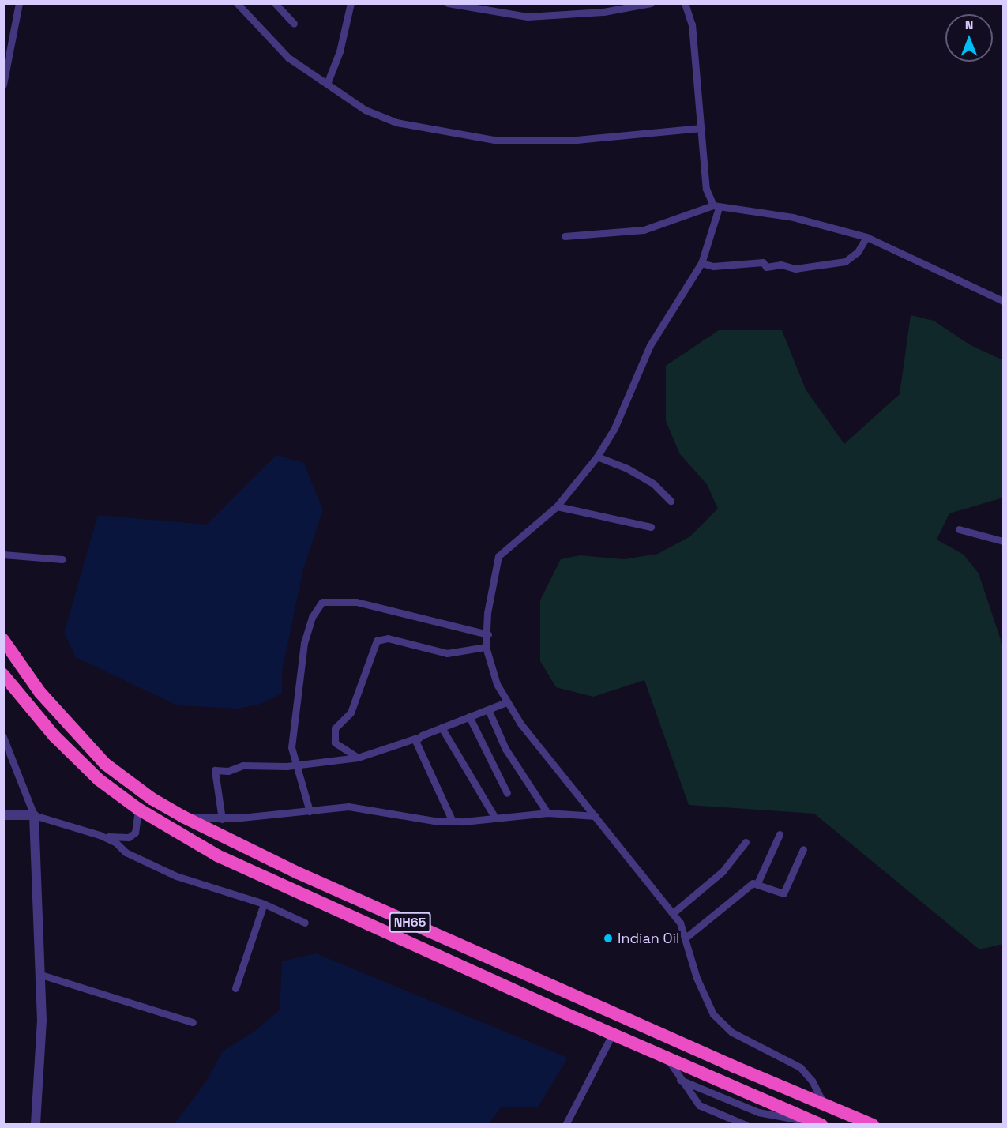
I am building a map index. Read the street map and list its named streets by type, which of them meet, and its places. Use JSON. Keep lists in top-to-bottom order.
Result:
{
  "streets": {
    "highway": ["NH65"]
  },
  "places": ["Indian Oil"],
  "north": "top"
}
